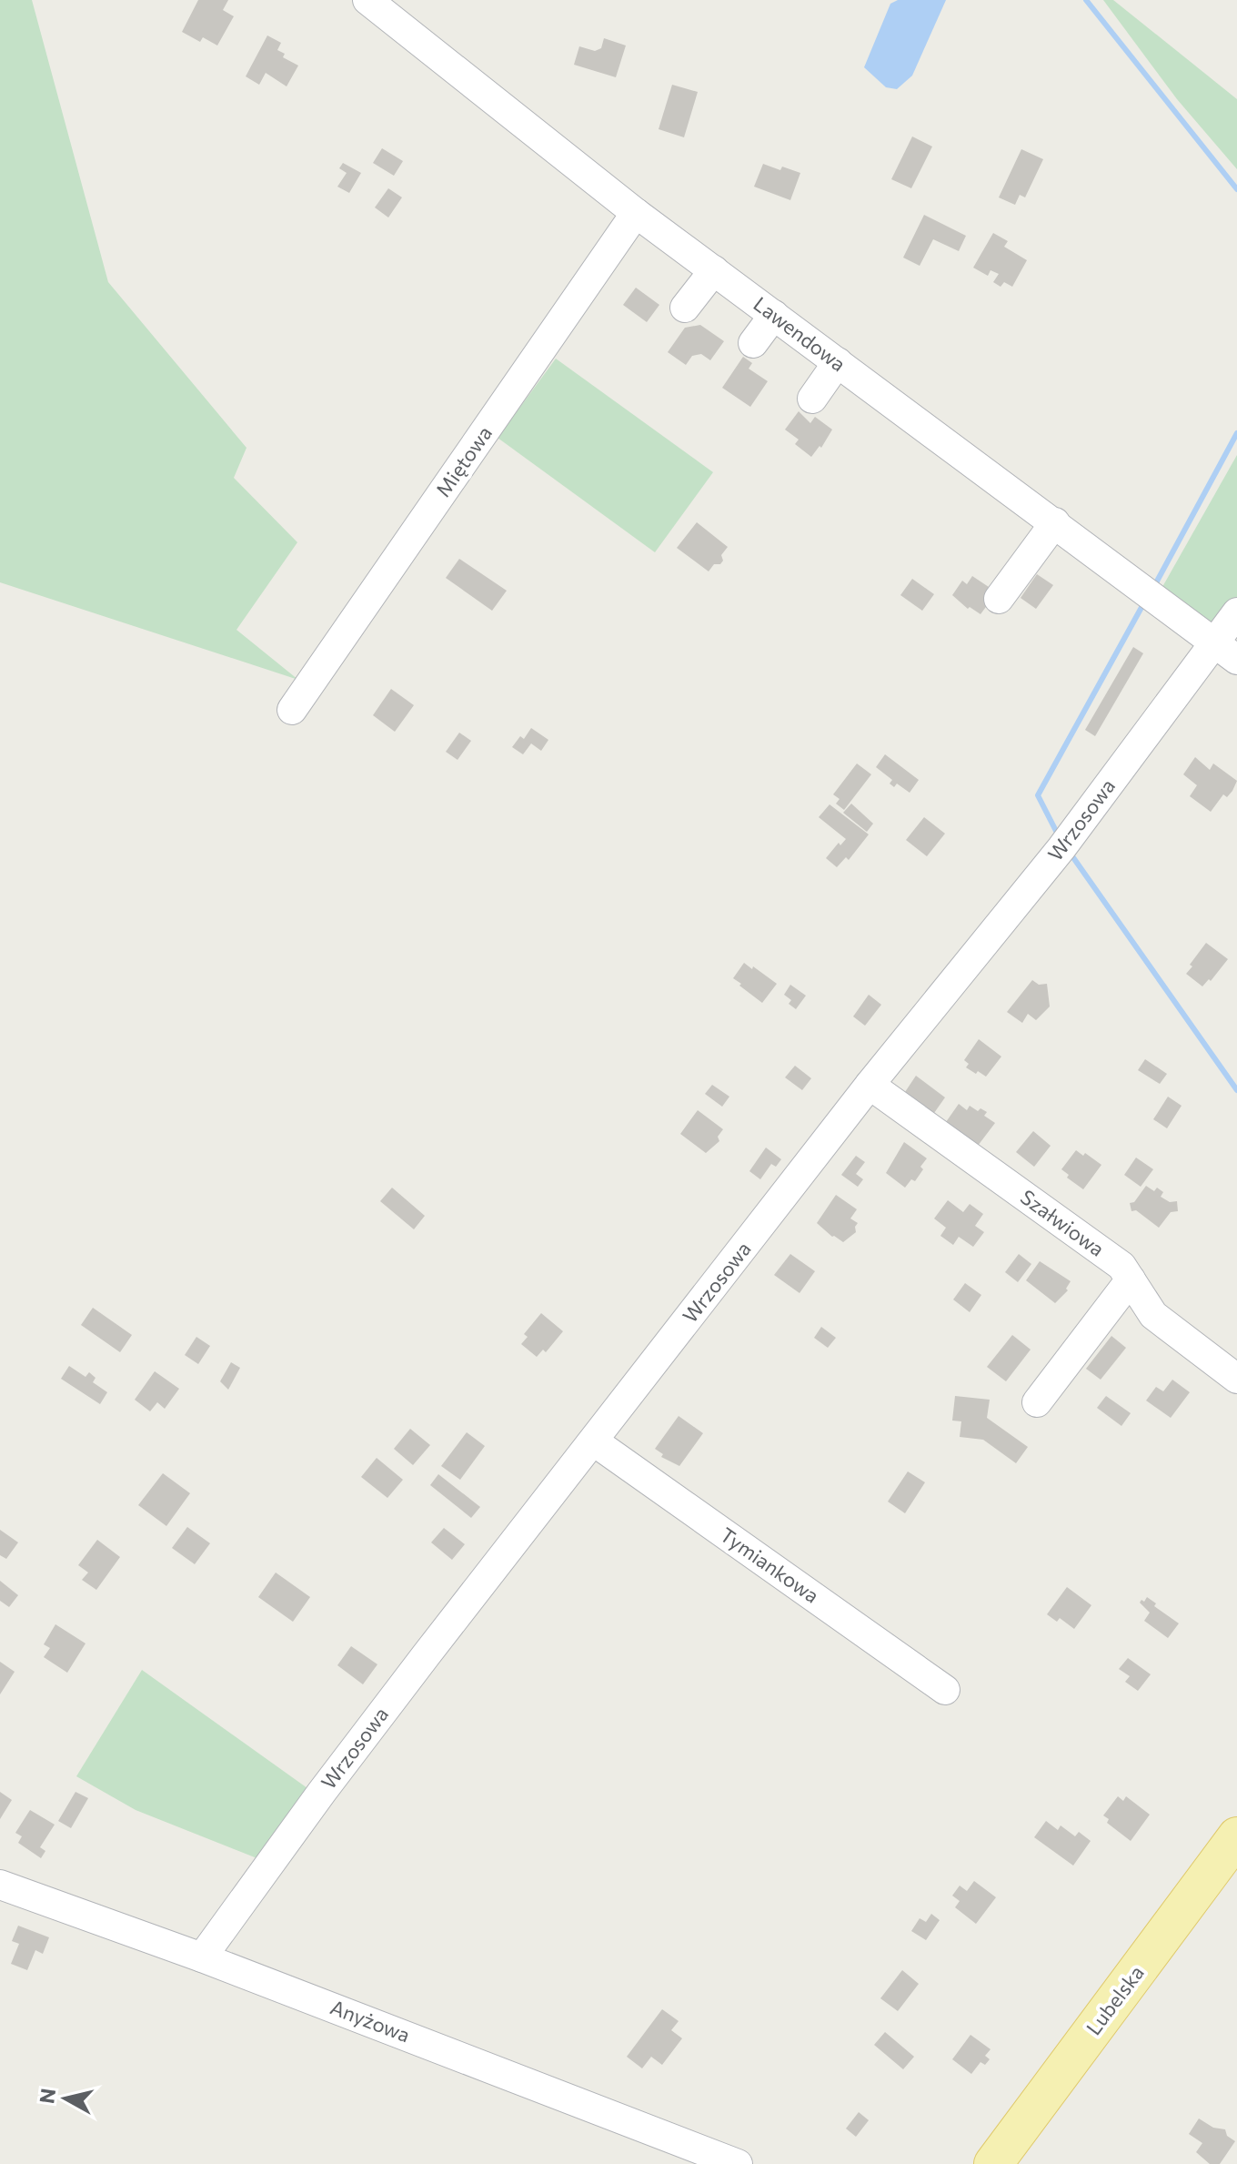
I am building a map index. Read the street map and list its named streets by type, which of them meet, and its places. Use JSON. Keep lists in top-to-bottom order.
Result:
{
  "streets": {
    "main road": ["Lubelska"],
    "street": [
      "Lawendowa",
      "Miętowa",
      "Wrzosowa",
      "Szałwiowa",
      "Tymiankowa",
      "Anyżowa"
    ]
  },
  "crossings": [
    ["Lawendowa", "Miętowa"],
    ["Lawendowa", "Wrzosowa"],
    ["Wrzosowa", "Szałwiowa"],
    ["Wrzosowa", "Tymiankowa"],
    ["Wrzosowa", "Anyżowa"]
  ],
  "north": "left"
}
